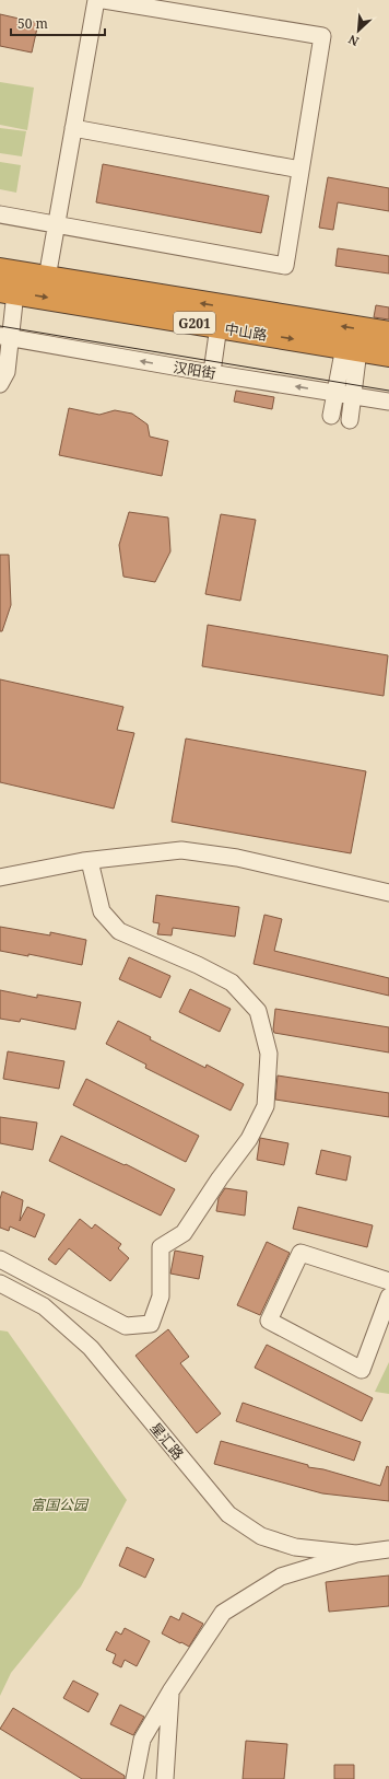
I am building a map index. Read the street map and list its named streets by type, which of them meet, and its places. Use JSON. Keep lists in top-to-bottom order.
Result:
{
  "streets": {
    "highway": ["G201", "中山路"],
    "street": ["汉阳街", "星汇路"]
  },
  "one_way": ["汉阳街"],
  "parks": ["富国公园"],
  "scale_bar": "50 m",
  "north": "bottom left"
}
